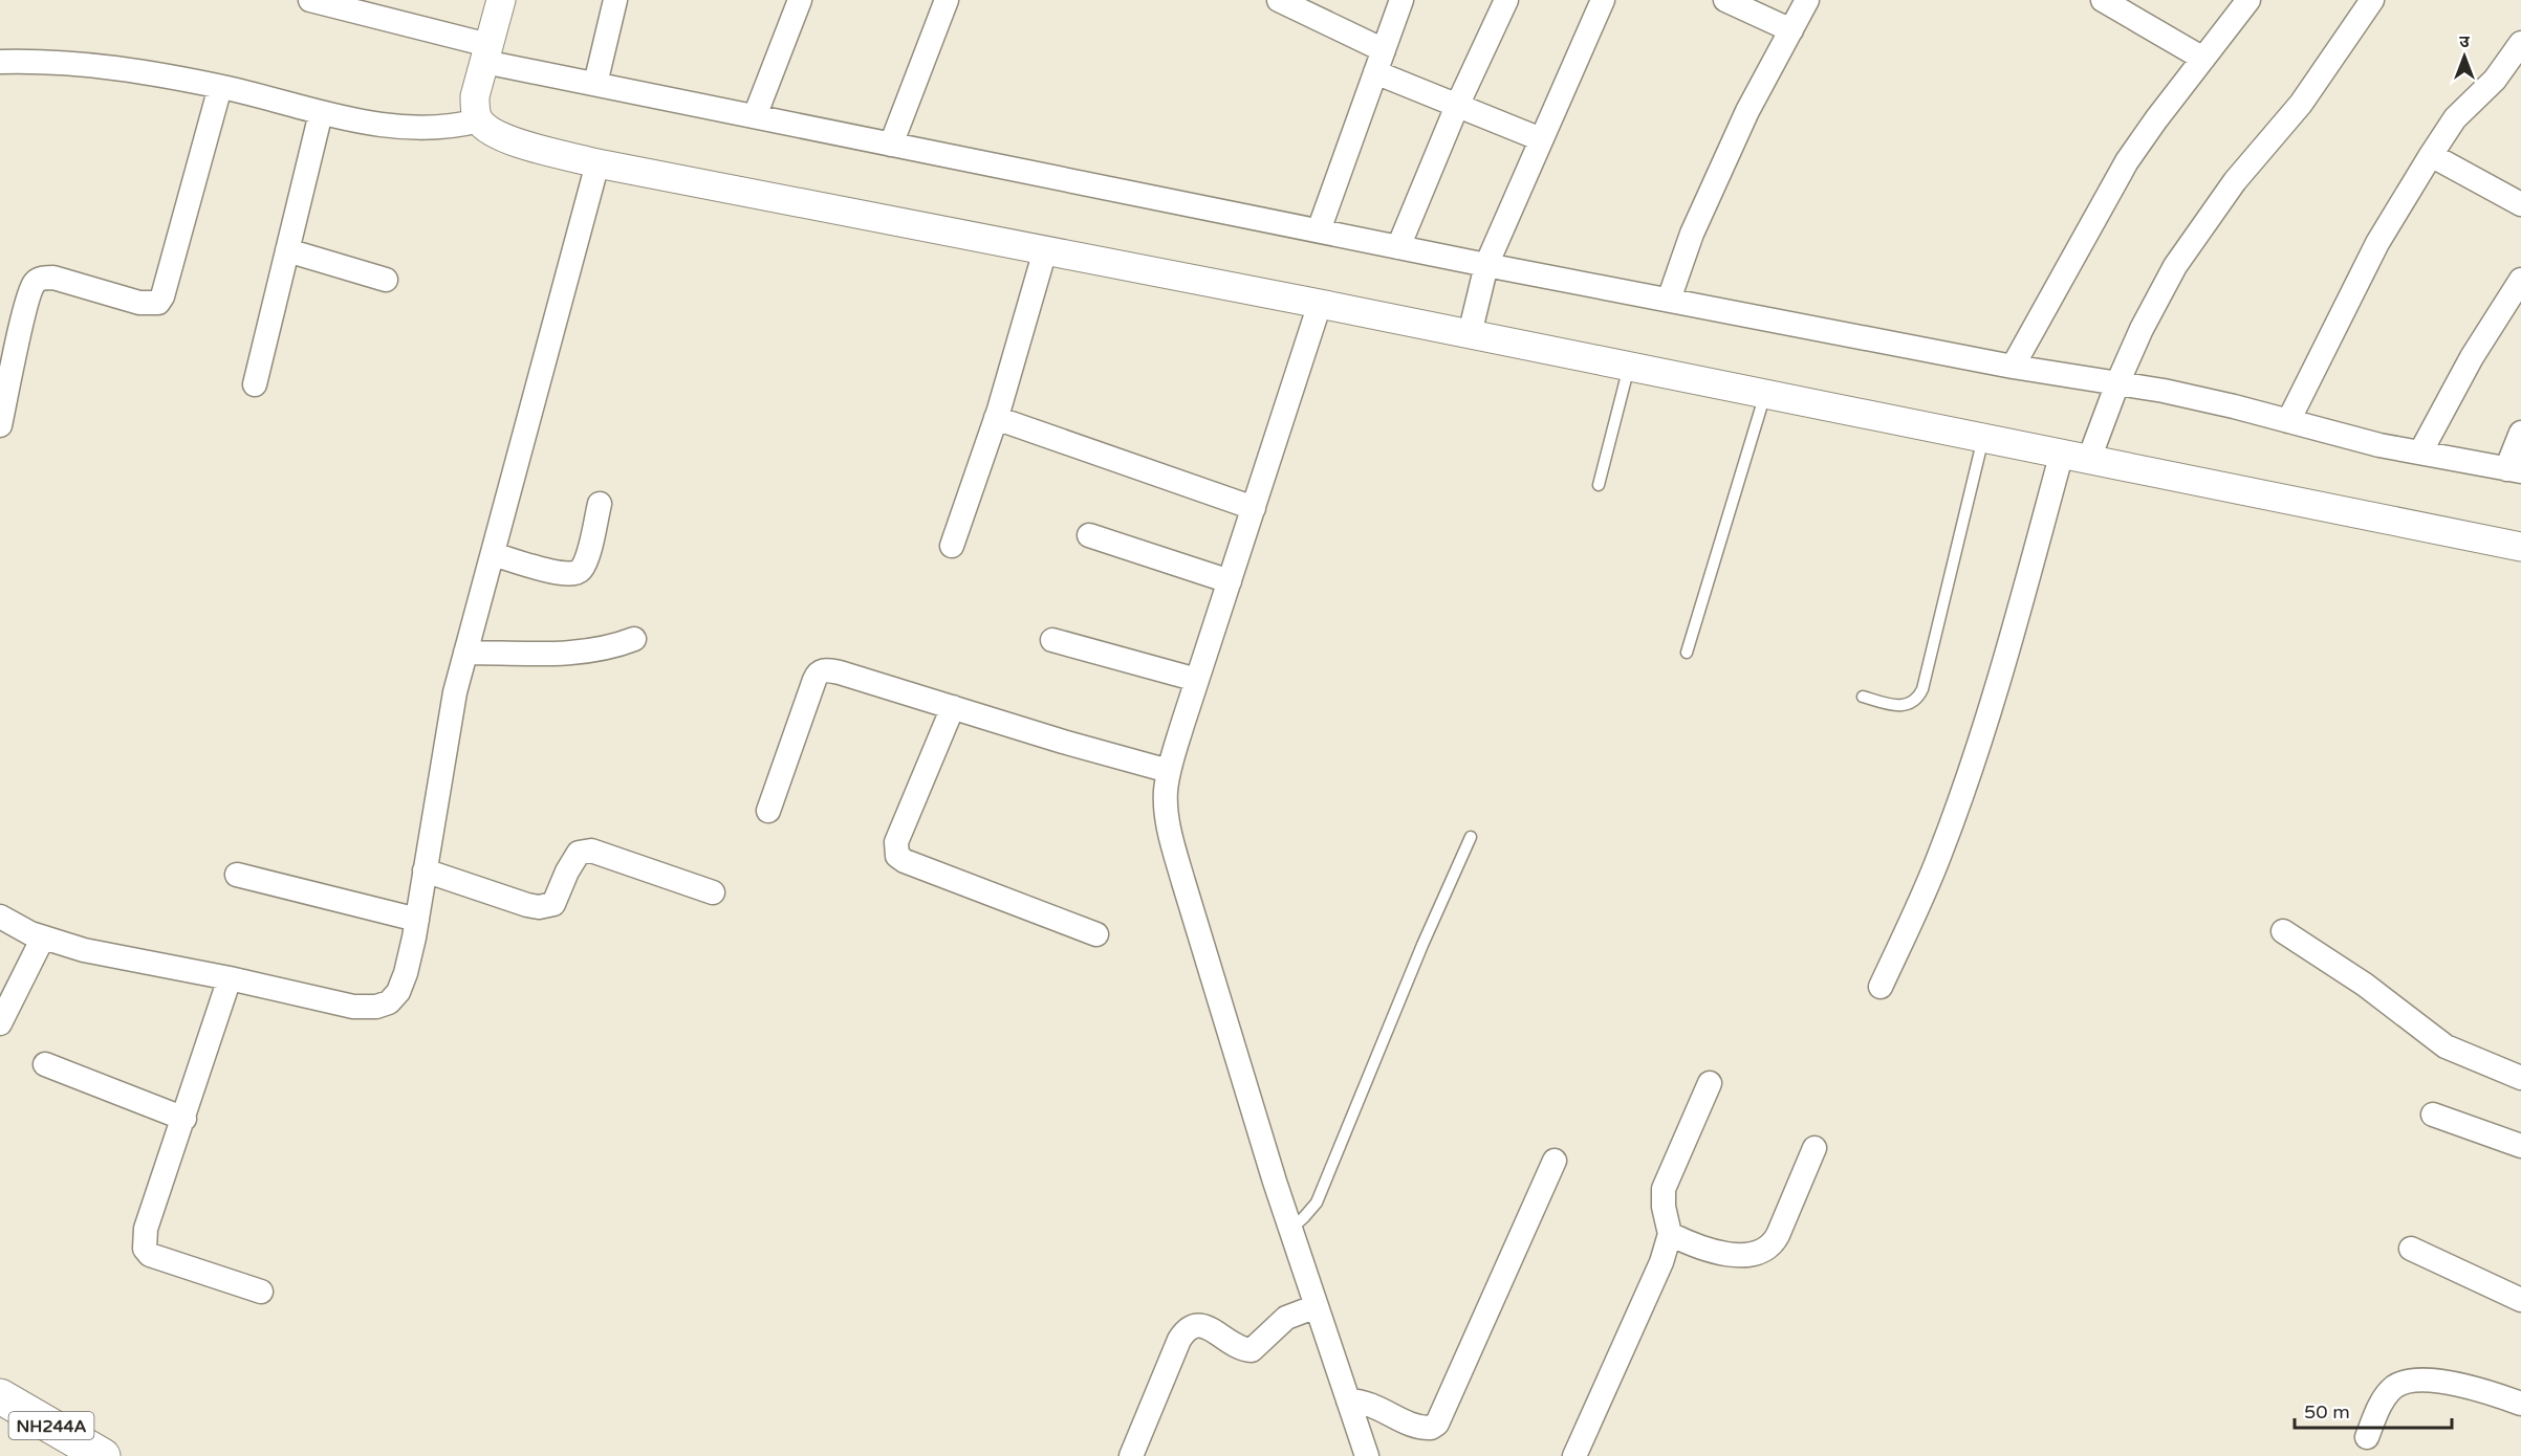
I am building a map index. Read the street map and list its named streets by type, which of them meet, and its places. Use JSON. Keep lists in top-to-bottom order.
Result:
{
  "streets": {
    "highway": ["NH244A"]
  },
  "scale_bar": "50 m",
  "north": "top"
}
